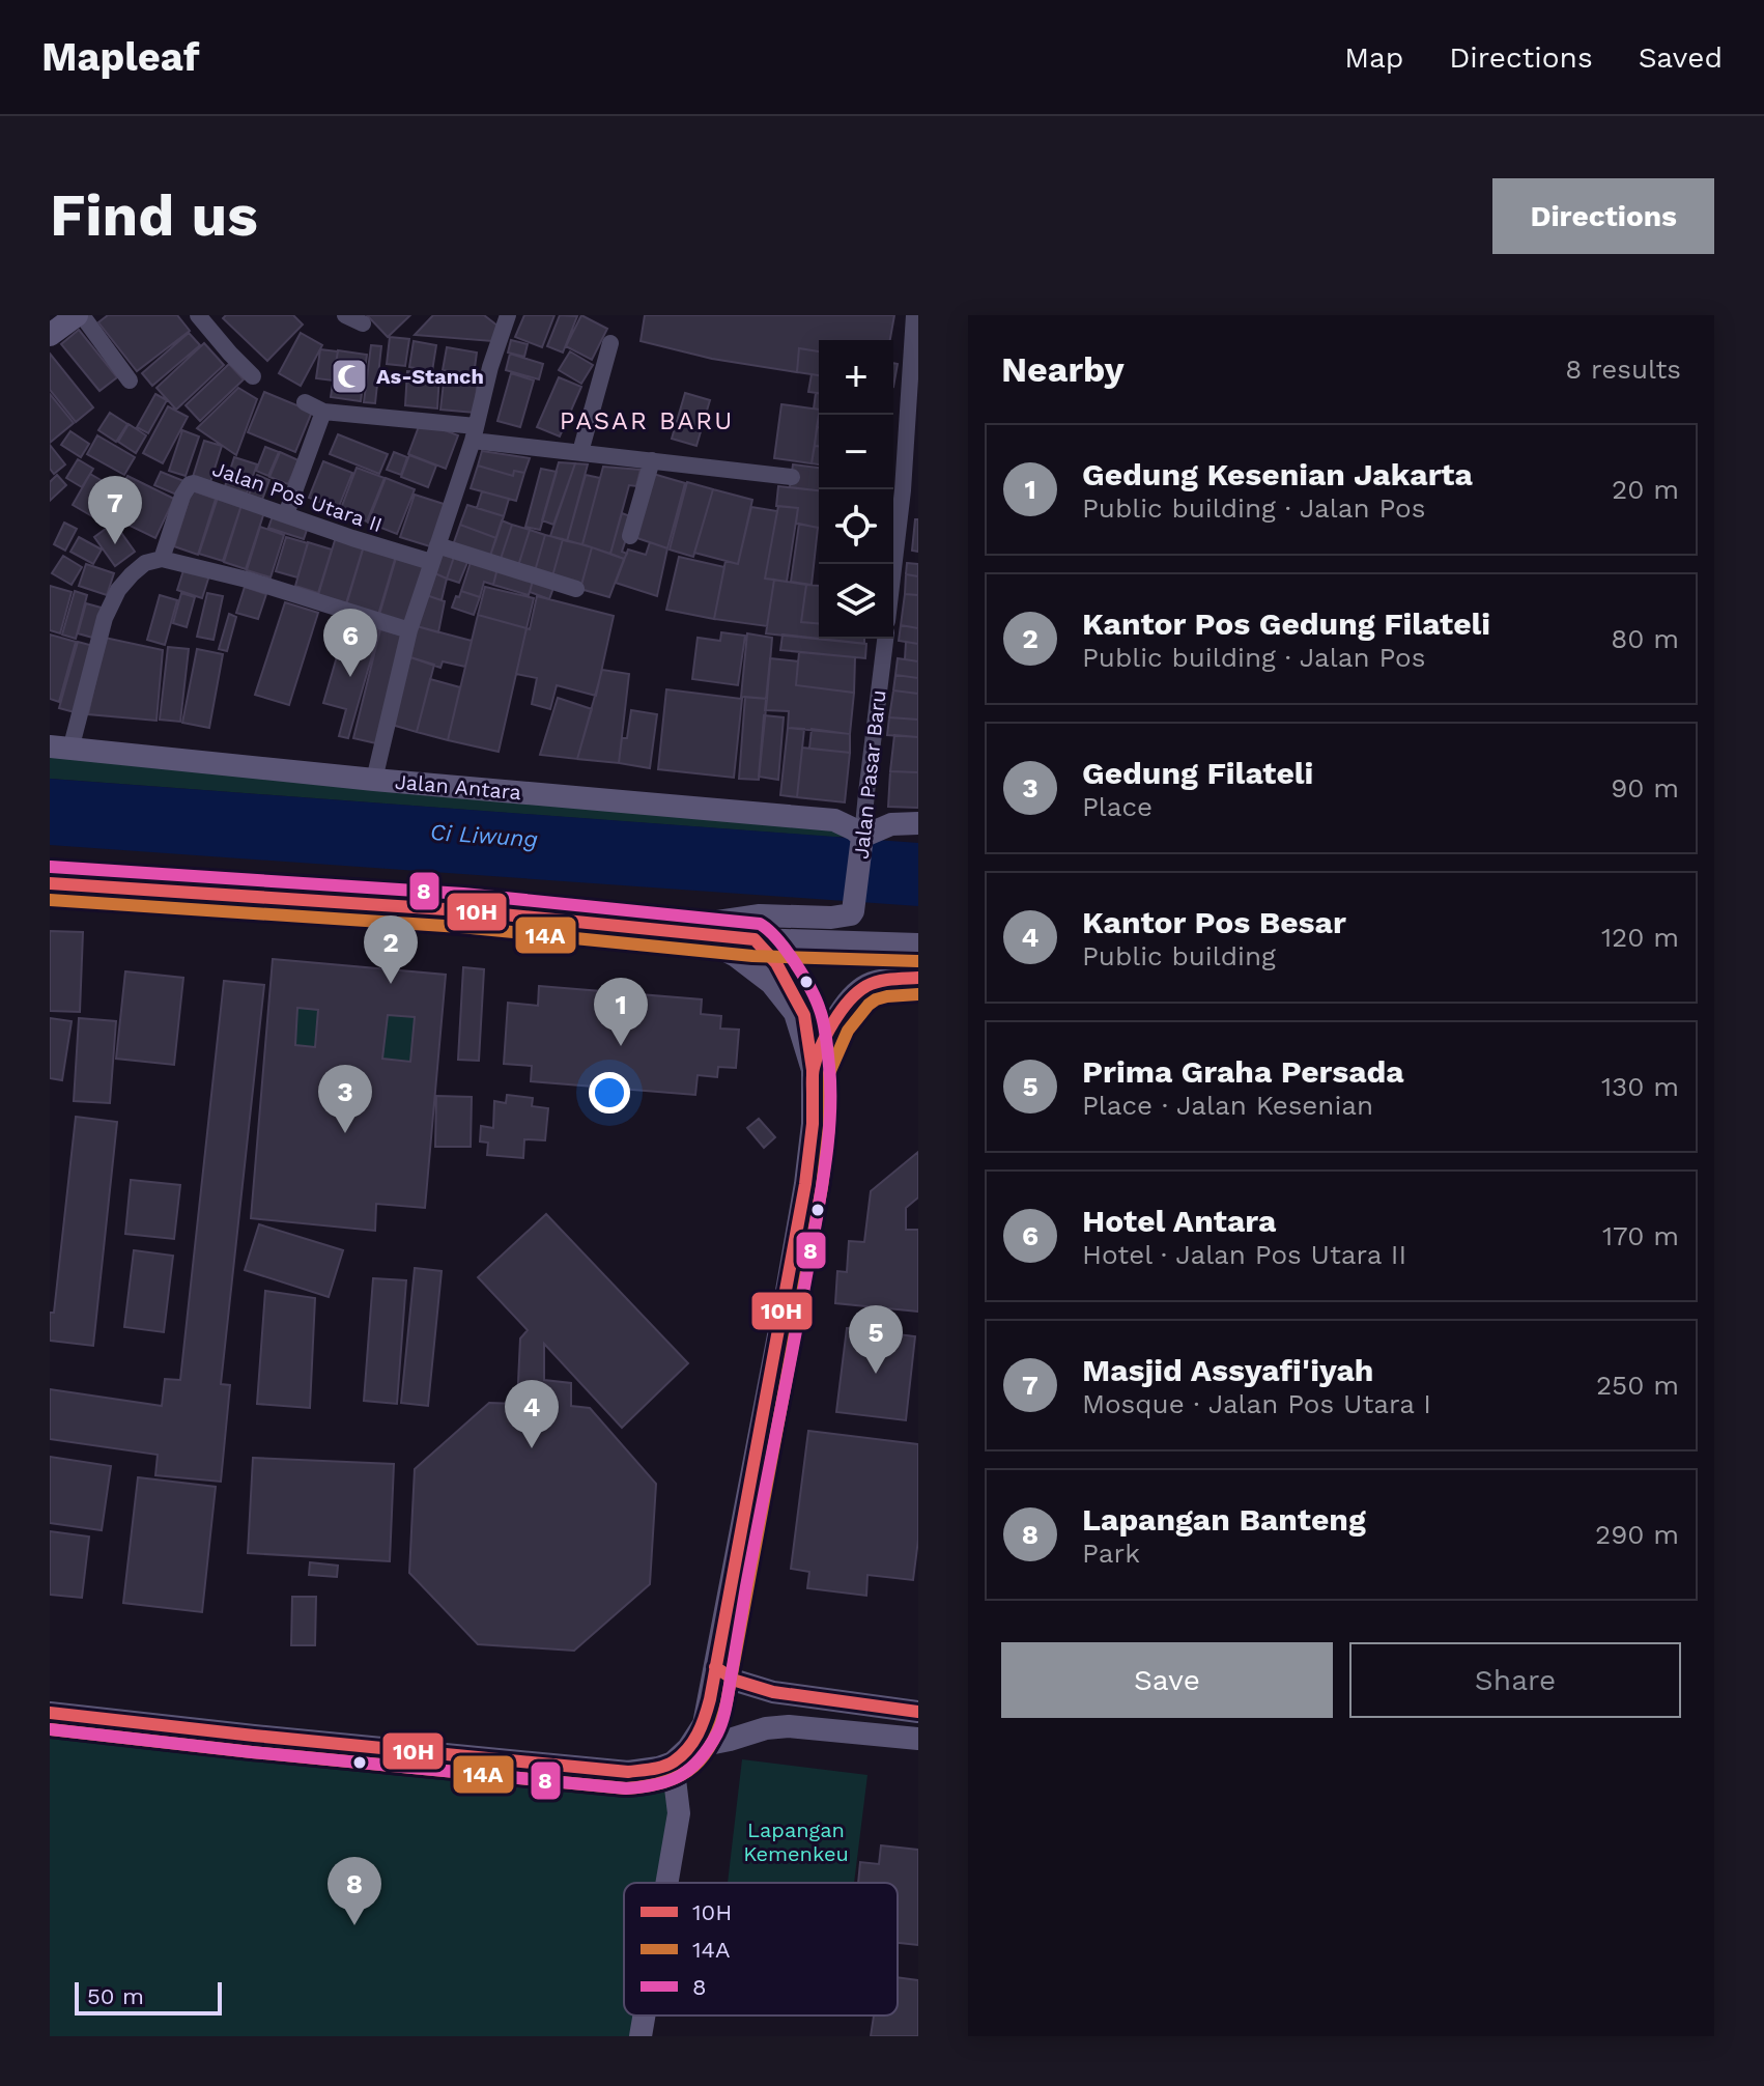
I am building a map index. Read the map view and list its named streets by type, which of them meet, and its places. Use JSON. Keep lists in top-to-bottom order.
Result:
{
  "streets": {
    "main road": ["Jalan Pasar Baru", "Jalan Antara"],
    "street": ["Jalan Pos Utara II"]
  },
  "crossings": [
    ["Jalan Pasar Baru", "Jalan Antara"]
  ],
  "districts": ["PASAR BARU"],
  "water": ["Ci Liwung"],
  "parks": ["Lapangan Kemenkeu"],
  "places": {
    "mosque": ["As-Stanch"]
  },
  "lines": ["transit line 8", "transit line 10H", "transit line 14A"],
  "legend": ["10H", "14A", "8"],
  "scale_bar": "50 m",
  "page": {
    "header": "Mapleaf",
    "nav": ["Map", "Directions", "Saved"],
    "buttons": [
      "Directions",
      ["Save", "Share"]
    ],
    "title": "Find us",
    "heading": ["Nearby", "8 results"],
    "map_buttons": ["+", "−"],
    "list": [
      {
        "mark": "1",
        "name": "Gedung Kesenian Jakarta",
        "note": "Public building · Jalan Pos",
        "value": "20 m"
      },
      {
        "mark": "2",
        "name": "Kantor Pos Gedung Filateli",
        "note": "Public building · Jalan Pos",
        "value": "80 m"
      },
      {
        "mark": "3",
        "name": "Gedung Filateli",
        "note": "Place",
        "value": "90 m"
      },
      {
        "mark": "4",
        "name": "Kantor Pos Besar",
        "note": "Public building",
        "value": "120 m"
      },
      {
        "mark": "5",
        "name": "Prima Graha Persada",
        "note": "Place · Jalan Kesenian",
        "value": "130 m"
      },
      {
        "mark": "6",
        "name": "Hotel Antara",
        "note": "Hotel · Jalan Pos Utara II",
        "value": "170 m"
      },
      {
        "mark": "7",
        "name": "Masjid Assyafi'iyah",
        "note": "Mosque · Jalan Pos Utara I",
        "value": "250 m"
      },
      {
        "mark": "8",
        "name": "Lapangan Banteng",
        "note": "Park",
        "value": "290 m"
      }
    ],
    "pins": [
      "7",
      "6",
      "2",
      "1",
      "3",
      "5",
      "4",
      "8"
    ],
    "scale": "50 m"
  }
}
